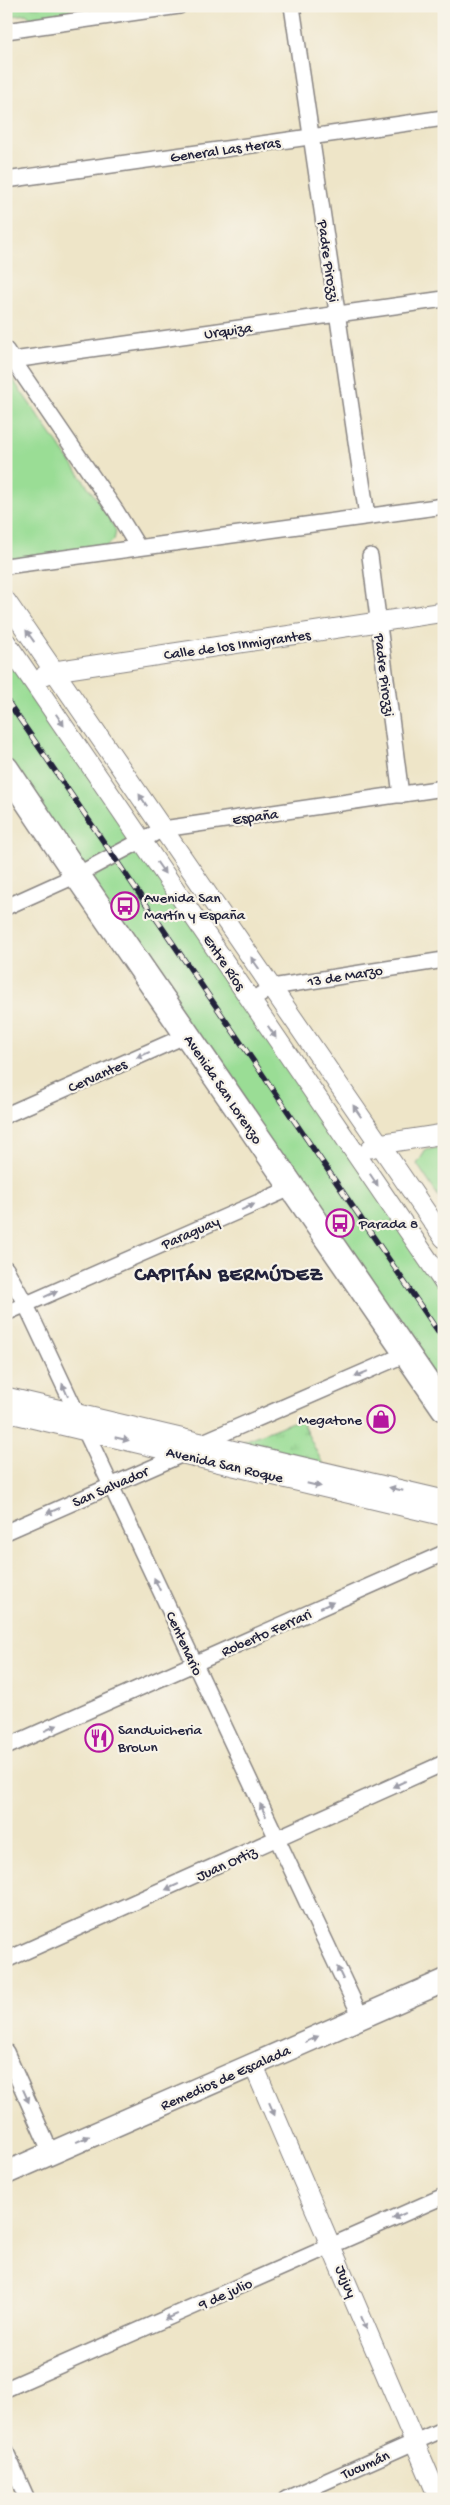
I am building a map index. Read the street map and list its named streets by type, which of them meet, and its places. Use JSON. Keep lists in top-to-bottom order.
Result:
{
  "streets": {
    "main road": ["Avenida San Lorenzo", "Remedios de Escalada"],
    "street": [
      "General Las Heras",
      "Padre Pirozzi",
      "Urquiza",
      "Calle de los Inmigrantes",
      "España",
      "Entre Ríos",
      "13 de Marzo",
      "Cervantes",
      "Paraguay",
      "Avenida San Roque",
      "San Salvador",
      "Roberto Ferrari",
      "Centenario",
      "Juan Ortiz",
      "Jujuy",
      "9 de julio",
      "Tucumán"
    ]
  },
  "crossings": [
    ["General Las Heras", "Padre Pirozzi"],
    ["Padre Pirozzi", "Urquiza"],
    ["Padre Pirozzi", "Calle de los Inmigrantes"],
    ["Padre Pirozzi", "España"],
    ["Calle de los Inmigrantes", "Entre Ríos"],
    ["España", "Entre Ríos"],
    ["España", "Avenida San Lorenzo"],
    ["Entre Ríos", "13 de Marzo"],
    ["Cervantes", "Avenida San Lorenzo"],
    ["Avenida San Lorenzo", "Paraguay"],
    ["Avenida San Lorenzo", "San Salvador"],
    ["Paraguay", "Centenario"],
    ["Avenida San Roque", "San Salvador"],
    ["Avenida San Roque", "Centenario"],
    ["San Salvador", "Centenario"],
    ["Roberto Ferrari", "Centenario"],
    ["Centenario", "Juan Ortiz"],
    ["Centenario", "Remedios de Escalada"],
    ["Remedios de Escalada", "Jujuy"],
    ["Jujuy", "9 de julio"],
    ["Jujuy", "Tucumán"]
  ],
  "one_way": [
    "Cervantes",
    "Paraguay",
    "San Salvador",
    "Roberto Ferrari",
    "Centenario",
    "Juan Ortiz",
    "Remedios de Escalada",
    "Jujuy",
    "9 de julio"
  ],
  "districts": ["CAPITÁN BERMÚDEZ"],
  "places": {
    "bus stop": ["Avenida San Martín y España", "Parada 8"],
    "shop": ["Megatone"],
    "restaurant": ["Sandwicheria Brown"]
  }
}
